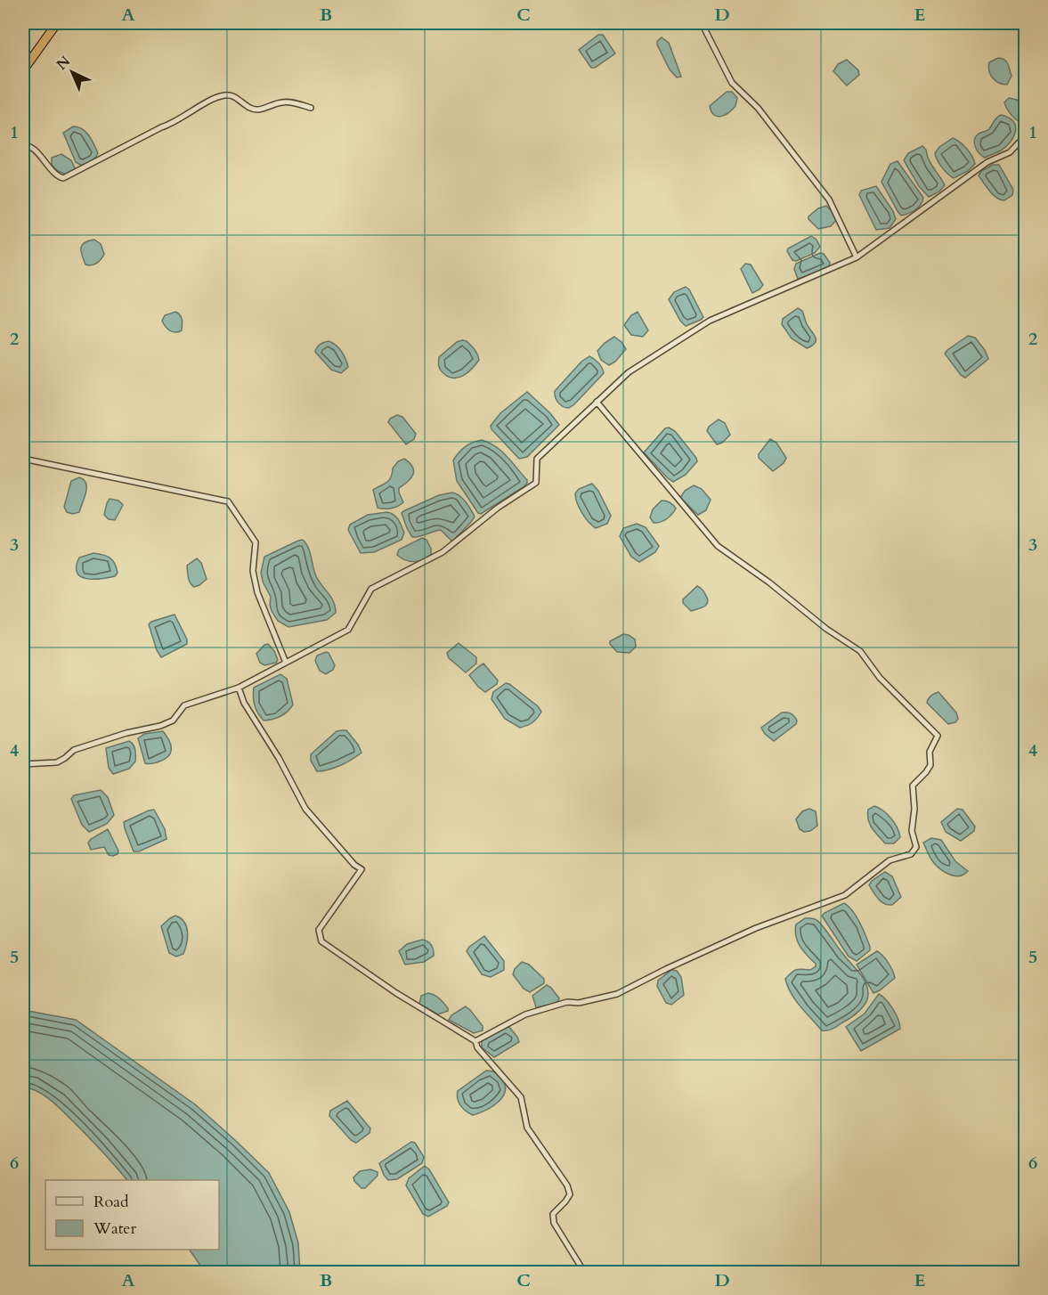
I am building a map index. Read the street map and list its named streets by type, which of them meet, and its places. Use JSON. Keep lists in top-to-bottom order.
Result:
{
  "legend": ["Road", "Water"],
  "north": "top left",
  "grid": {
    "columns": [
      "A",
      "B",
      "C",
      "D",
      "E"
    ],
    "rows": [
      "1",
      "2",
      "3",
      "4",
      "5",
      "6"
    ]
  }
}
